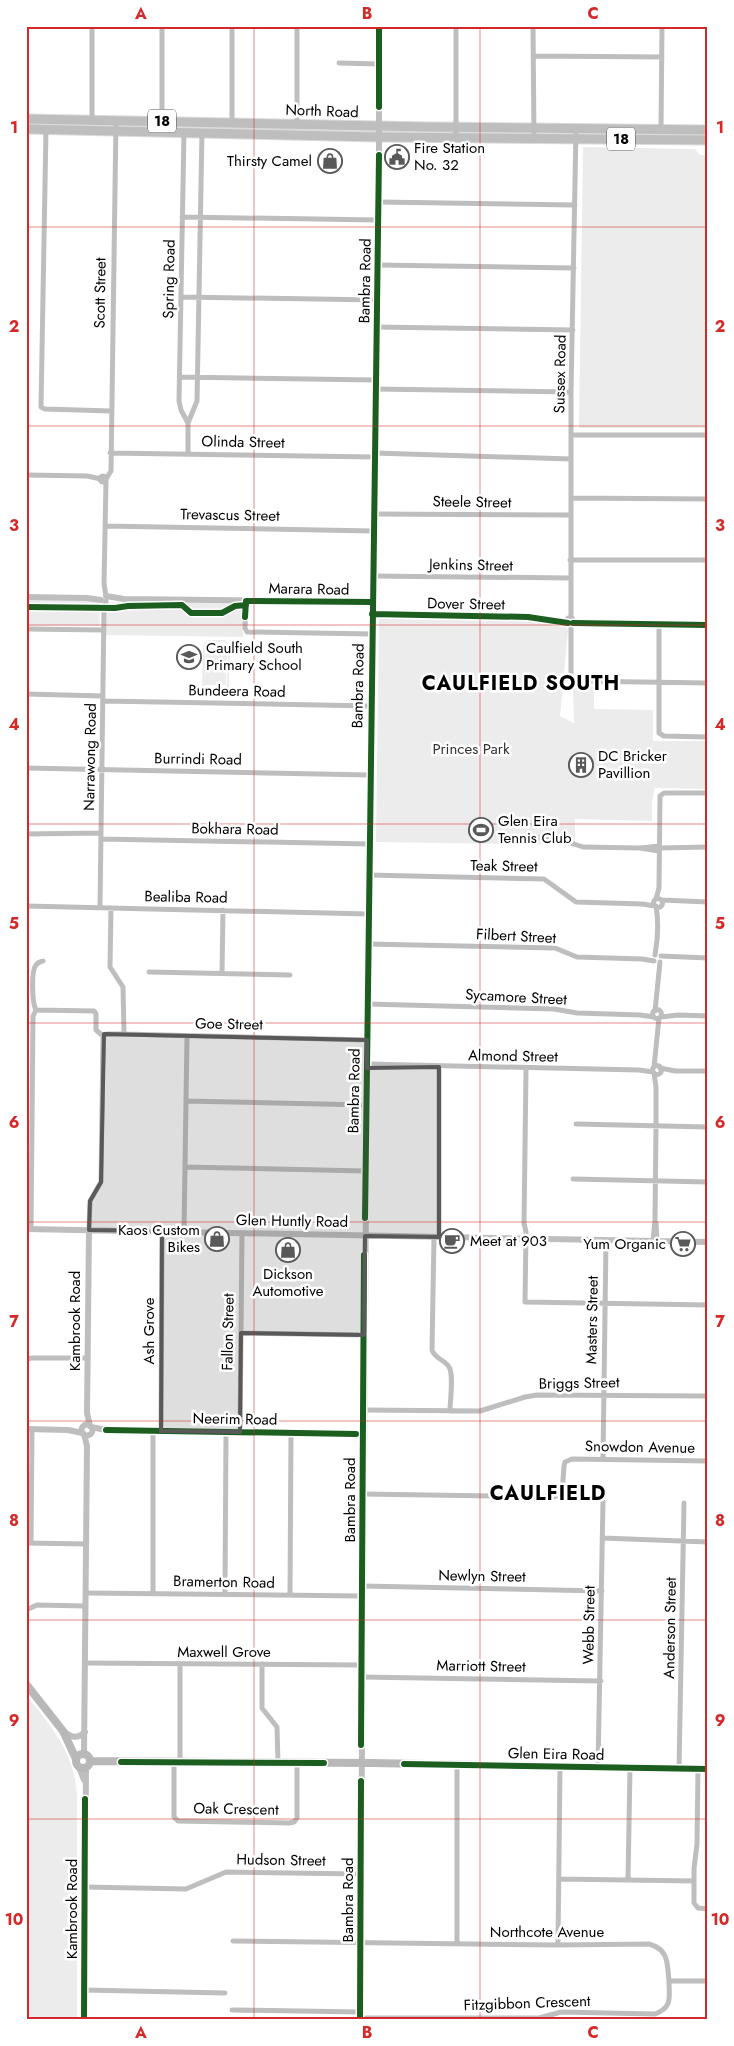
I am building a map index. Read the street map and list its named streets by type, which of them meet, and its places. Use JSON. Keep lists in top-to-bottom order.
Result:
{
  "streets": {
    "highway": ["North Road", "18"],
    "main road": ["Glen Eira Road"],
    "street": [
      "Spring Road",
      "Bambra Road",
      "Scott Street",
      "Sussex Road",
      "Olinda Street",
      "Steele Street",
      "Trevascus Street",
      "Jenkins Street",
      "Marara Road",
      "Dover Street",
      "Bundeera Road",
      "Narrawong Road",
      "Burrindi Road",
      "Bokhara Road",
      "Teak Street",
      "Bealiba Road",
      "Filbert Street",
      "Sycamore Street",
      "Goe Street",
      "Almond Street",
      "Glen Huntly Road",
      "Masters Street",
      "Kambrook Road",
      "Ash Grove",
      "Fallon Street",
      "Briggs Street",
      "Neerim Road",
      "Snowdon Avenue",
      "Newlyn Street",
      "Bramerton Road",
      "Webb Street",
      "Anderson Street",
      "Maxwell Grove",
      "Marriott Street",
      "Oak Crescent",
      "Hudson Street",
      "Northcote Avenue",
      "Fitzgibbon Crescent"
    ]
  },
  "crossings": [
    ["North Road", "Spring Road"],
    ["North Road", "Bambra Road"],
    ["North Road", "Scott Street"],
    ["North Road", "Sussex Road"],
    ["Spring Road", "Olinda Street"],
    ["Bambra Road", "Olinda Street"],
    ["Bambra Road", "Steele Street"],
    ["Bambra Road", "Trevascus Street"],
    ["Bambra Road", "Jenkins Street"],
    ["Bambra Road", "Marara Road"],
    ["Bambra Road", "Dover Street"],
    ["Bambra Road", "Bundeera Road"],
    ["Bambra Road", "Burrindi Road"],
    ["Bambra Road", "Bokhara Road"],
    ["Bambra Road", "Teak Street"],
    ["Bambra Road", "Bealiba Road"],
    ["Bambra Road", "Filbert Street"],
    ["Bambra Road", "Sycamore Street"],
    ["Bambra Road", "Goe Street"],
    ["Bambra Road", "Almond Street"],
    ["Bambra Road", "Glen Huntly Road"],
    ["Bambra Road", "Briggs Street"],
    ["Bambra Road", "Neerim Road"],
    ["Bambra Road", "Snowdon Avenue"],
    ["Bambra Road", "Newlyn Street"],
    ["Bambra Road", "Bramerton Road"],
    ["Bambra Road", "Maxwell Grove"],
    ["Bambra Road", "Marriott Street"],
    ["Bambra Road", "Glen Eira Road"],
    ["Bambra Road", "Hudson Street"],
    ["Bambra Road", "Northcote Avenue"],
    ["Bambra Road", "Fitzgibbon Crescent"],
    ["Scott Street", "Olinda Street"],
    ["Scott Street", "Narrawong Road"],
    ["Sussex Road", "Olinda Street"],
    ["Sussex Road", "Steele Street"],
    ["Sussex Road", "Jenkins Street"],
    ["Sussex Road", "Dover Street"],
    ["Trevascus Street", "Narrawong Road"],
    ["Marara Road", "Narrawong Road"],
    ["Bundeera Road", "Narrawong Road"],
    ["Narrawong Road", "Burrindi Road"],
    ["Narrawong Road", "Bokhara Road"],
    ["Narrawong Road", "Bealiba Road"],
    ["Glen Huntly Road", "Masters Street"],
    ["Glen Huntly Road", "Kambrook Road"],
    ["Glen Huntly Road", "Ash Grove"],
    ["Glen Huntly Road", "Fallon Street"],
    ["Masters Street", "Briggs Street"],
    ["Masters Street", "Snowdon Avenue"],
    ["Kambrook Road", "Neerim Road"],
    ["Kambrook Road", "Bramerton Road"],
    ["Kambrook Road", "Maxwell Grove"],
    ["Kambrook Road", "Glen Eira Road"],
    ["Kambrook Road", "Hudson Street"],
    ["Ash Grove", "Neerim Road"],
    ["Fallon Street", "Neerim Road"],
    ["Newlyn Street", "Webb Street"],
    ["Webb Street", "Marriott Street"],
    ["Webb Street", "Glen Eira Road"],
    ["Anderson Street", "Glen Eira Road"],
    ["Glen Eira Road", "Oak Crescent"],
    ["Northcote Avenue", "Fitzgibbon Crescent"]
  ],
  "districts": ["CAULFIELD SOUTH", "CAULFIELD"],
  "parks": ["Princes Park"],
  "places": {
    "public building": ["Fire Station No. 32"],
    "shop": ["Thirsty Camel", "Kaos Custom Bikes", "Dickson Automotive"],
    "school or university": ["Caulfield South Primary School"],
    "building": ["DC Bricker Pavillion"],
    "sports": ["Glen Eira Tennis Club"],
    "cafe": ["Meet at 903"],
    "supermarket": ["Yum Organic"]
  },
  "grid": {
    "columns": ["A", "B", "C"],
    "rows": [
      "1",
      "2",
      "3",
      "4",
      "5",
      "6",
      "7",
      "8",
      "9",
      "10"
    ]
  }
}
